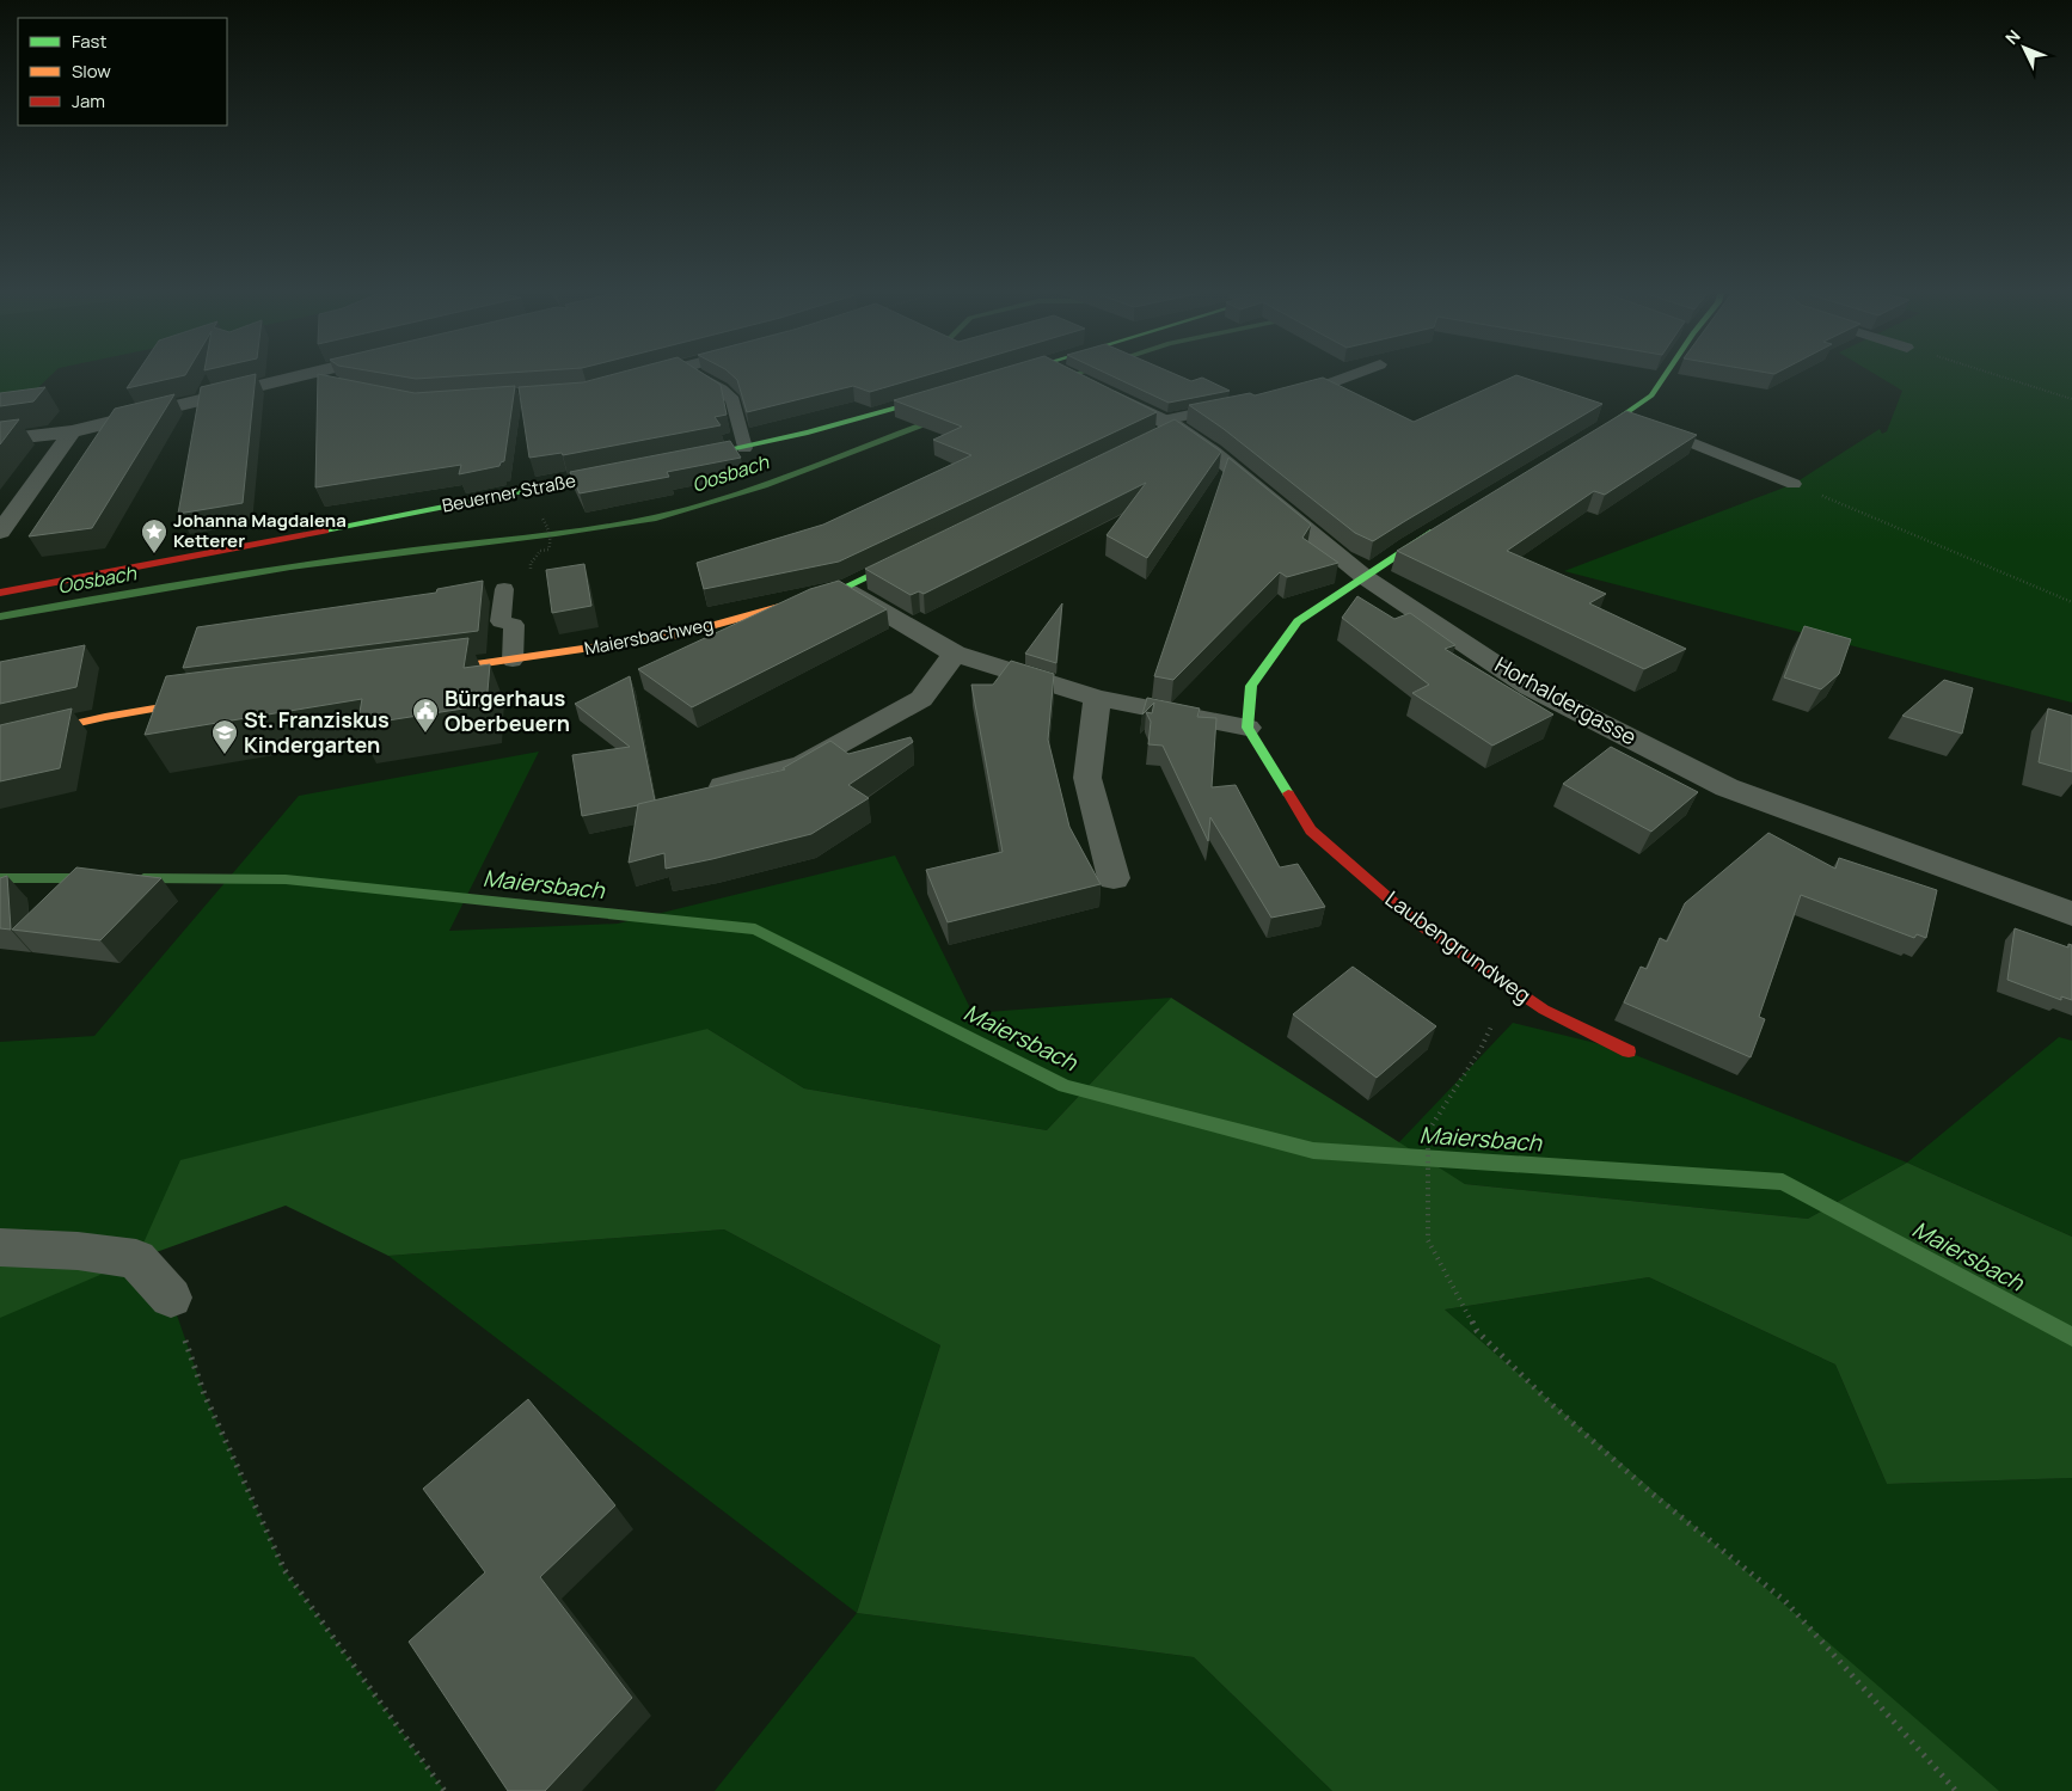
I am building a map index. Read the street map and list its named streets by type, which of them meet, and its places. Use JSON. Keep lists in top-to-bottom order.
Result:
{
  "streets": {
    "street": [
      "Beuerner Straße",
      "Maiersbachweg",
      "Horhaldergasse",
      "Laubengrundweg"
    ]
  },
  "water": ["Oosbach", "Maiersbach"],
  "places": {
    "place": ["Johanna Magdalena Ketterer"],
    "public building": ["Bürgerhaus Oberbeuern"],
    "school or university": ["St. Franziskus Kindergarten"]
  },
  "legend": ["Fast", "Slow", "Jam"],
  "north": "top left"
}
